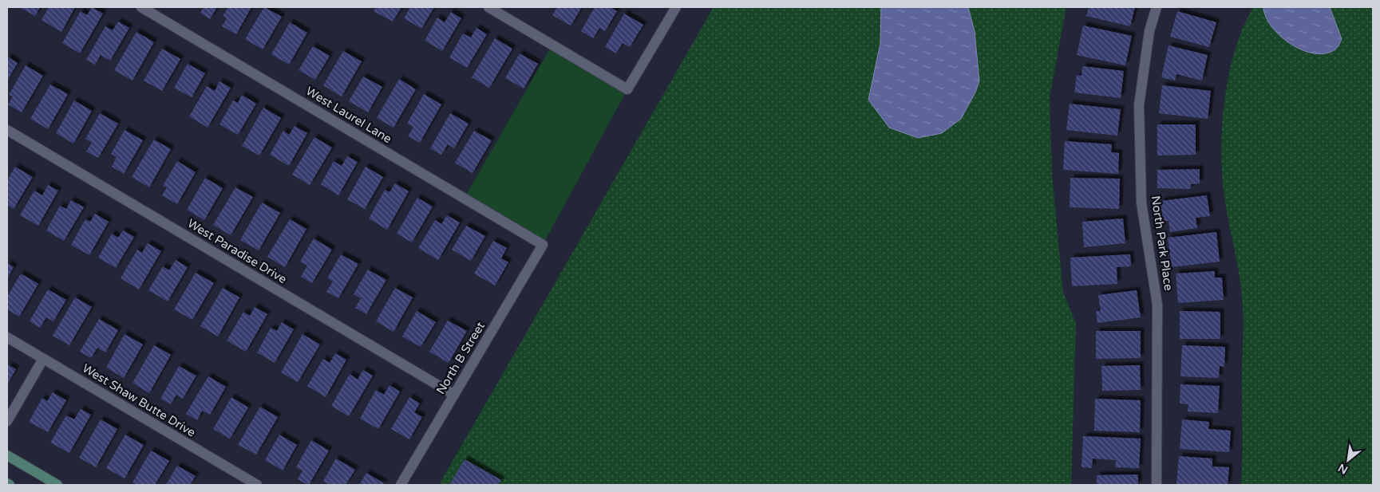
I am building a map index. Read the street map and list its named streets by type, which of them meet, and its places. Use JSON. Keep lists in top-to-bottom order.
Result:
{
  "streets": {
    "street": [
      "West Laurel Lane",
      "North Park Place",
      "West Paradise Drive",
      "North B Street",
      "West Shaw Butte Drive"
    ]
  },
  "crossings": [
    ["West Laurel Lane", "North B Street"],
    ["West Paradise Drive", "North B Street"]
  ],
  "north": "bottom left"
}
